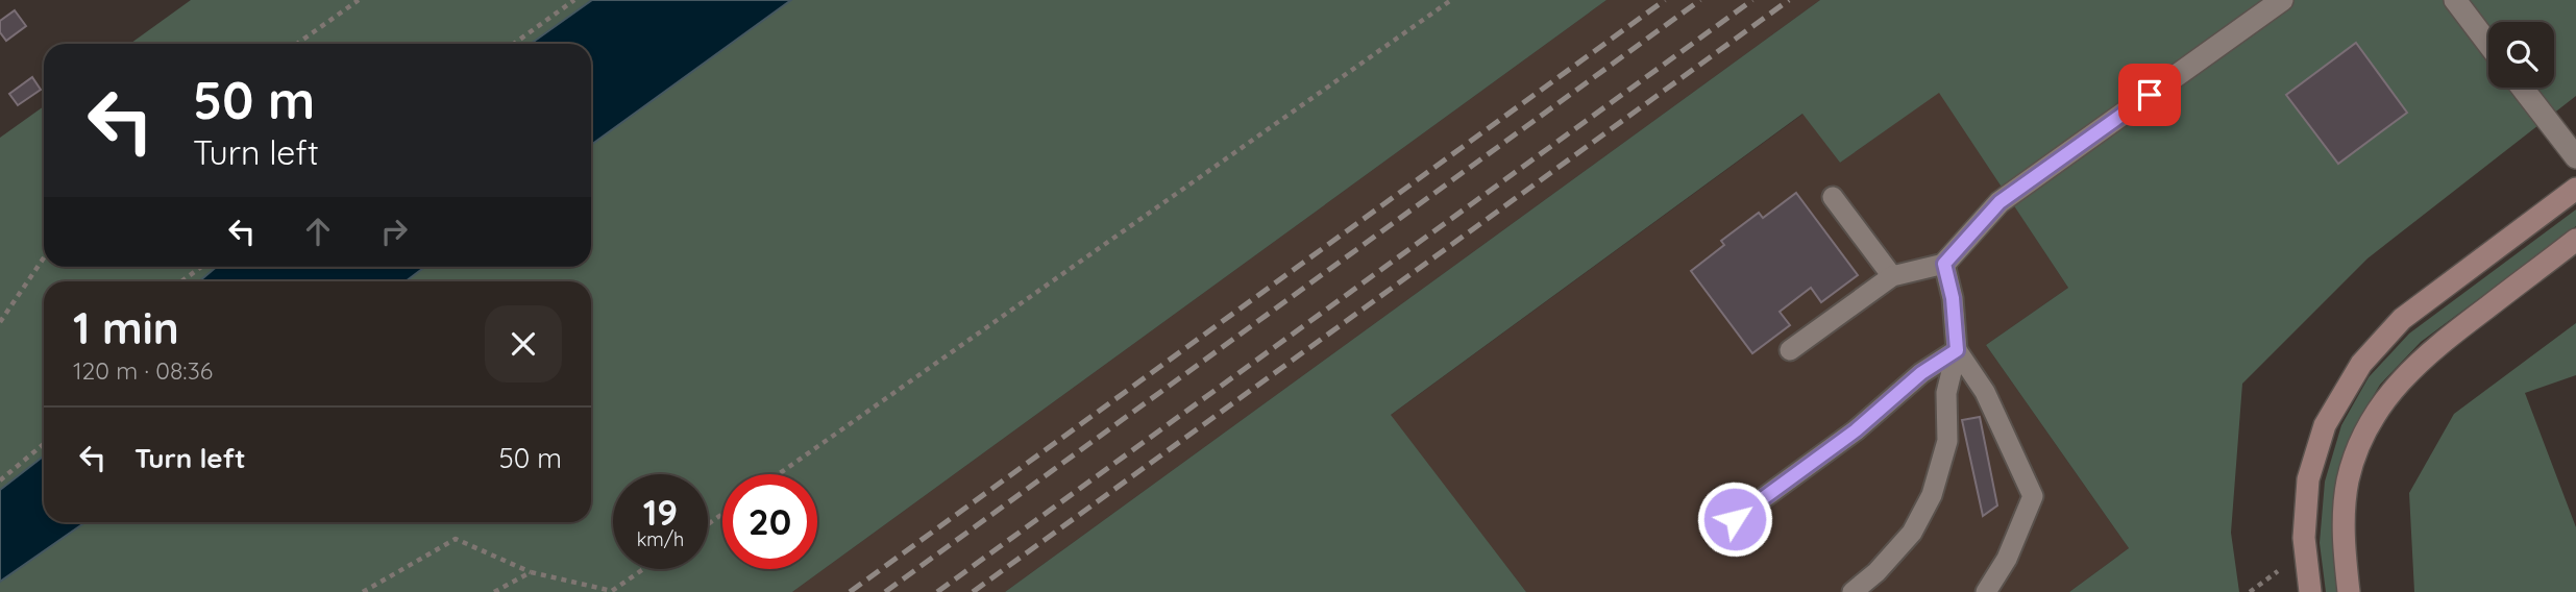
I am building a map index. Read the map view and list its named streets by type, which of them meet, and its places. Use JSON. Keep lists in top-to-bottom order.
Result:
{
  "page": {
    "turn": ["50 m", "Turn left"],
    "heading": ["1 min", "120 m · 08:36"],
    "list": [
      {
        "name": "Turn left",
        "value": "50 m"
      }
    ],
    "speed": "19 km/h",
    "limit": "20"
  }
}
